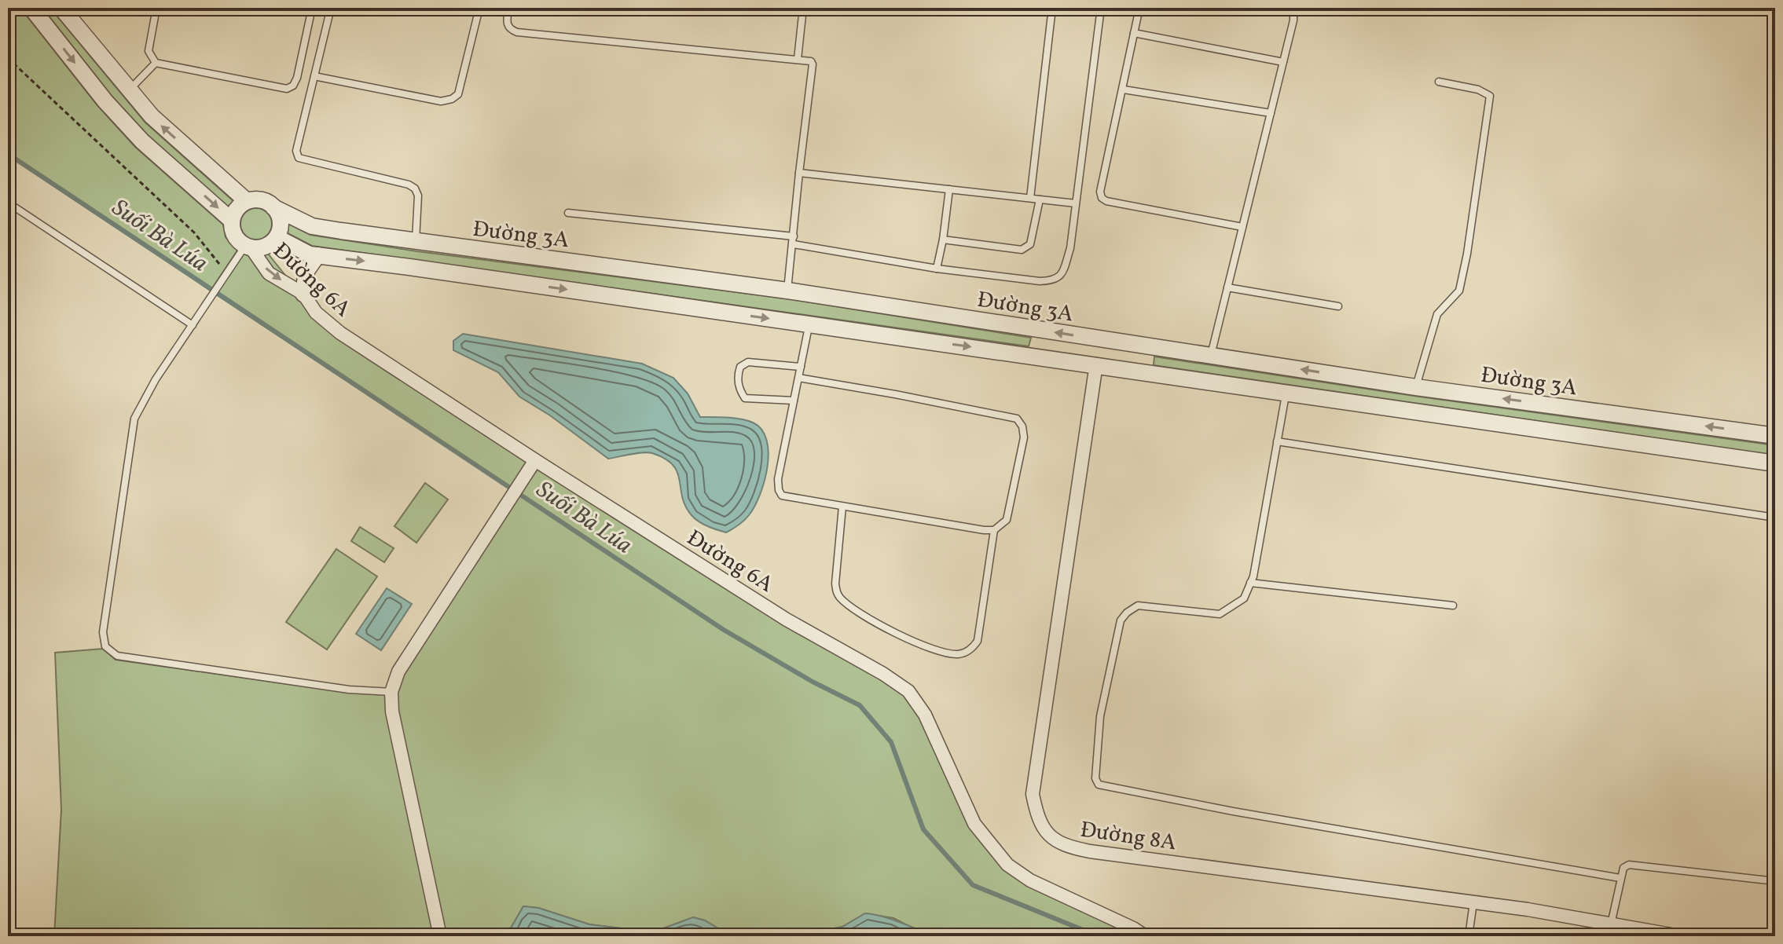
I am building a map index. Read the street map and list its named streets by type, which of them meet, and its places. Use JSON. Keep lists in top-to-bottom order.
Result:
{
  "streets": {
    "street": ["Đường 3A", "Đường 6A", "Đường 8A"]
  },
  "crossings": [
    ["Đường 3A", "Đường 6A"]
  ],
  "water": ["Suối Bà Lúa"]
}
